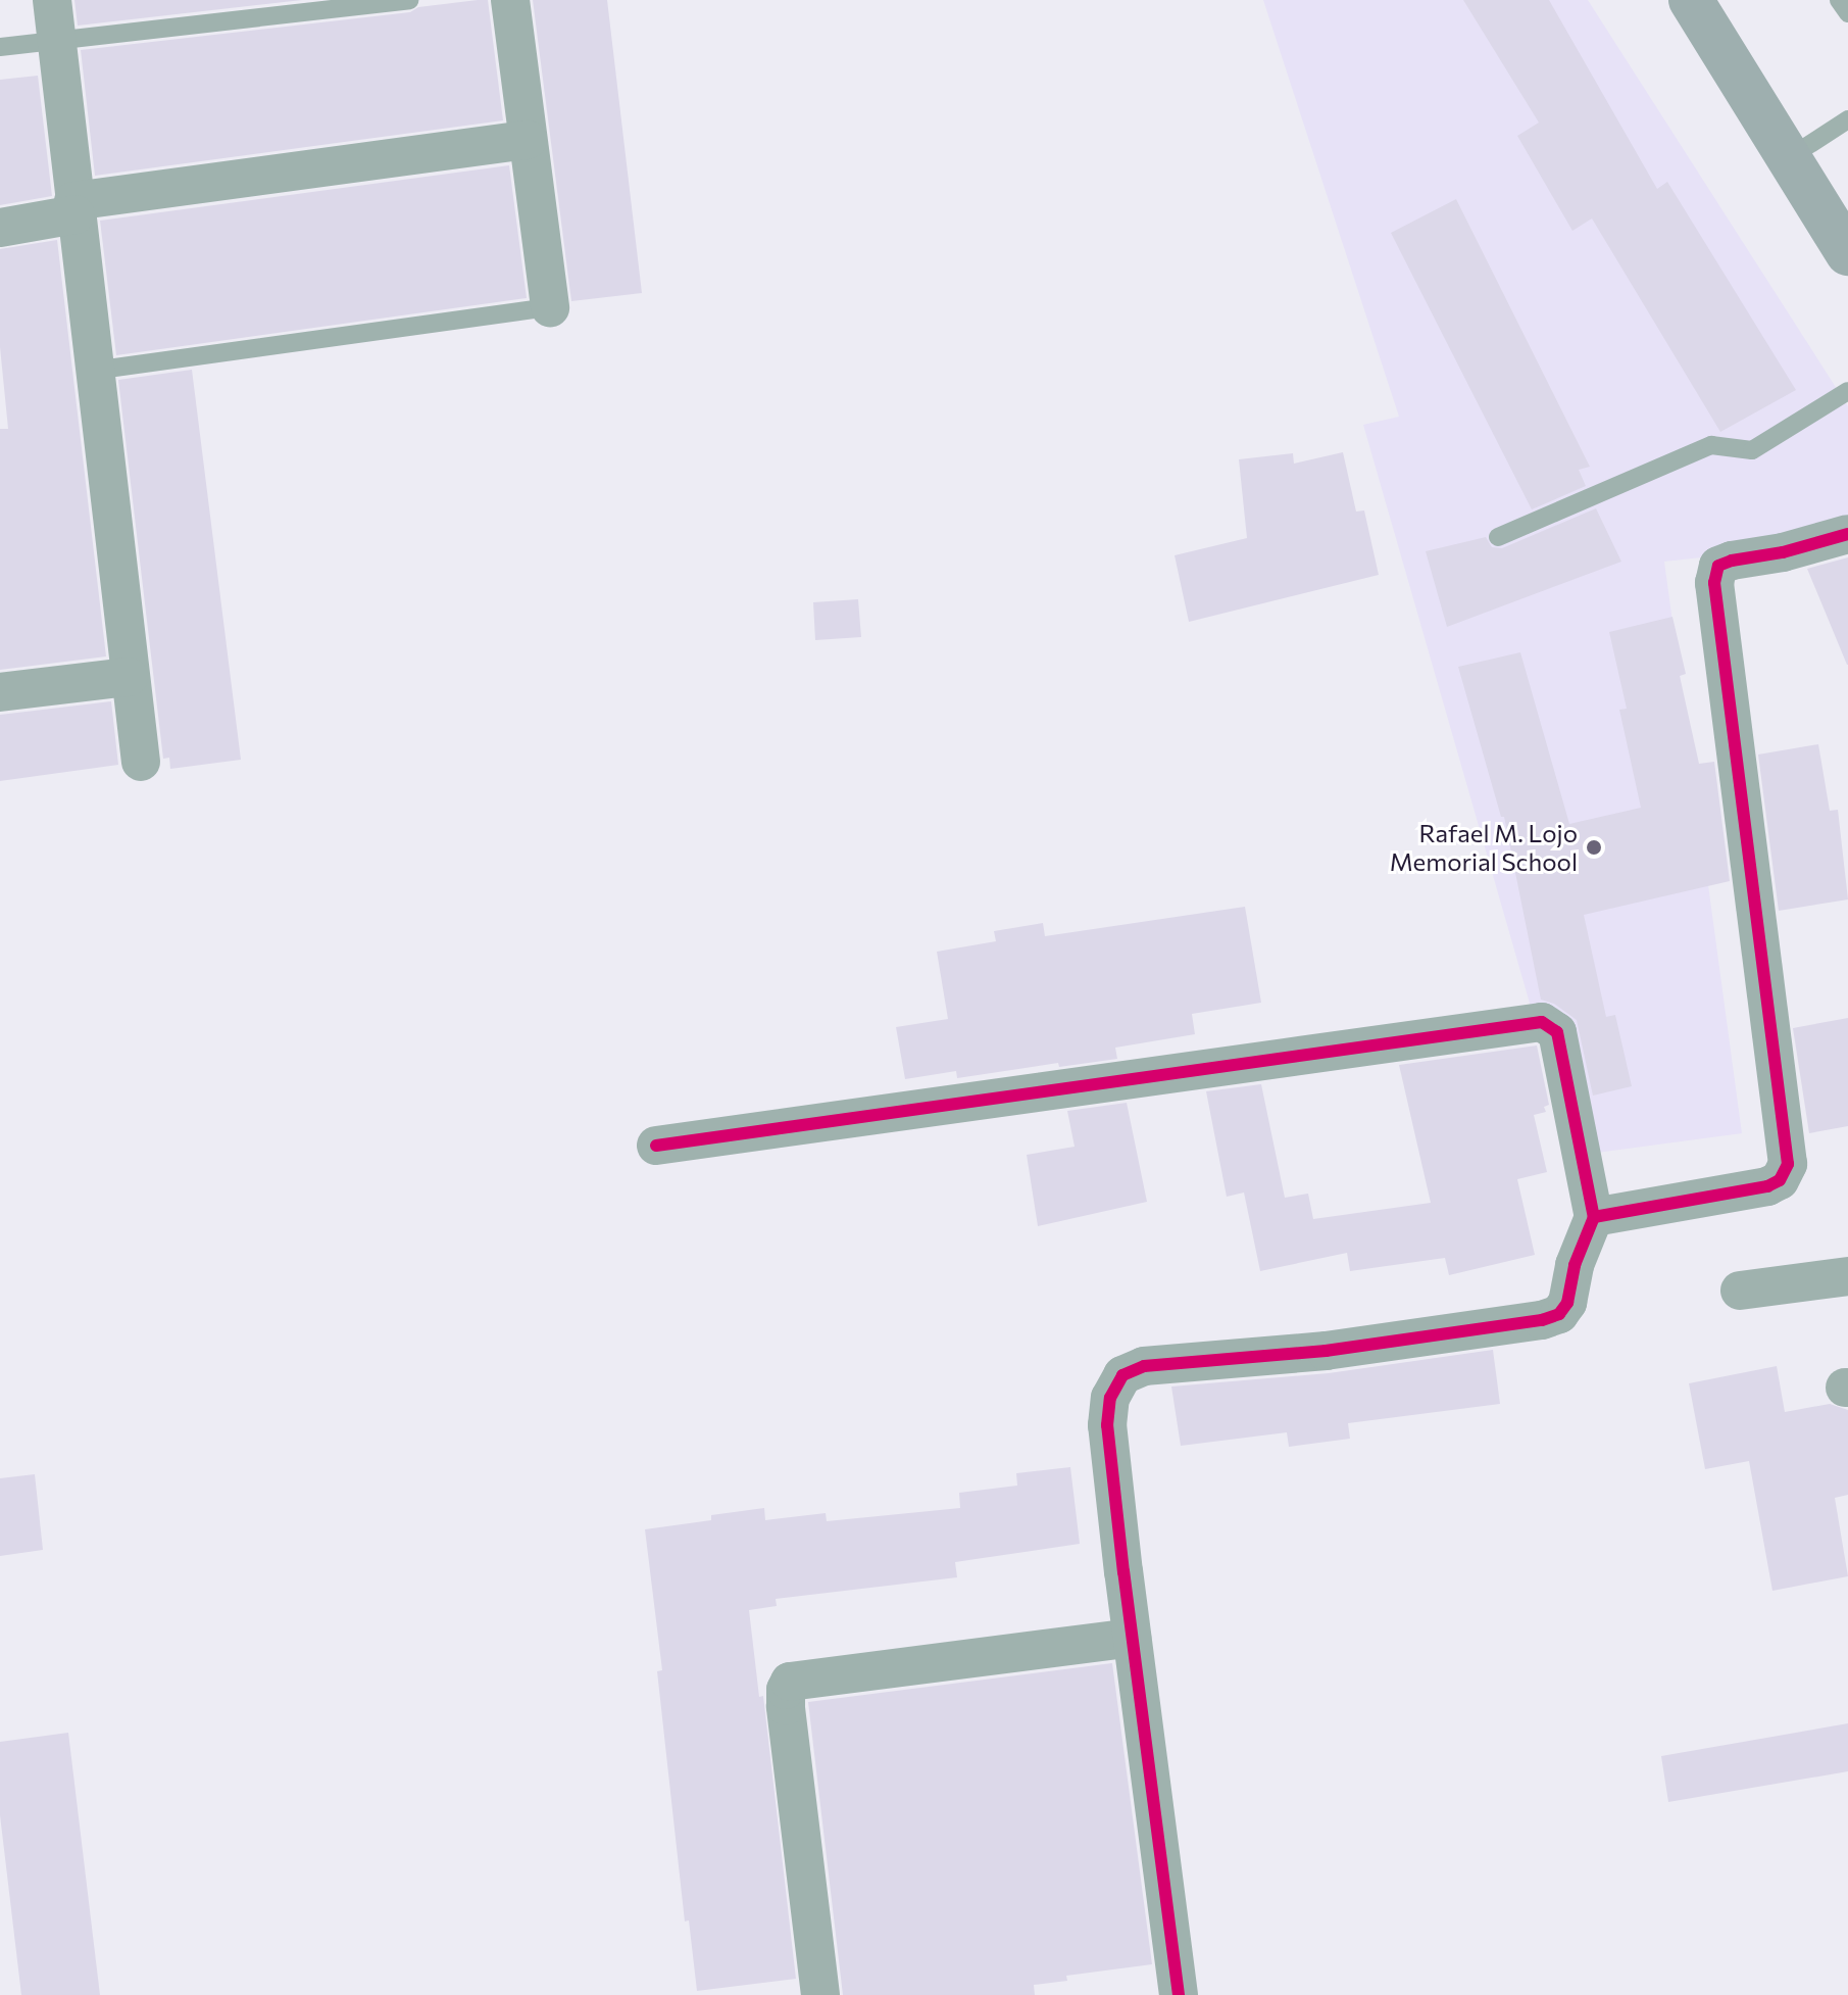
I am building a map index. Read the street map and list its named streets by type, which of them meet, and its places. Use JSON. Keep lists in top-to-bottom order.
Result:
{
  "places": ["Rafael M. Lojo Memorial School"]
}
